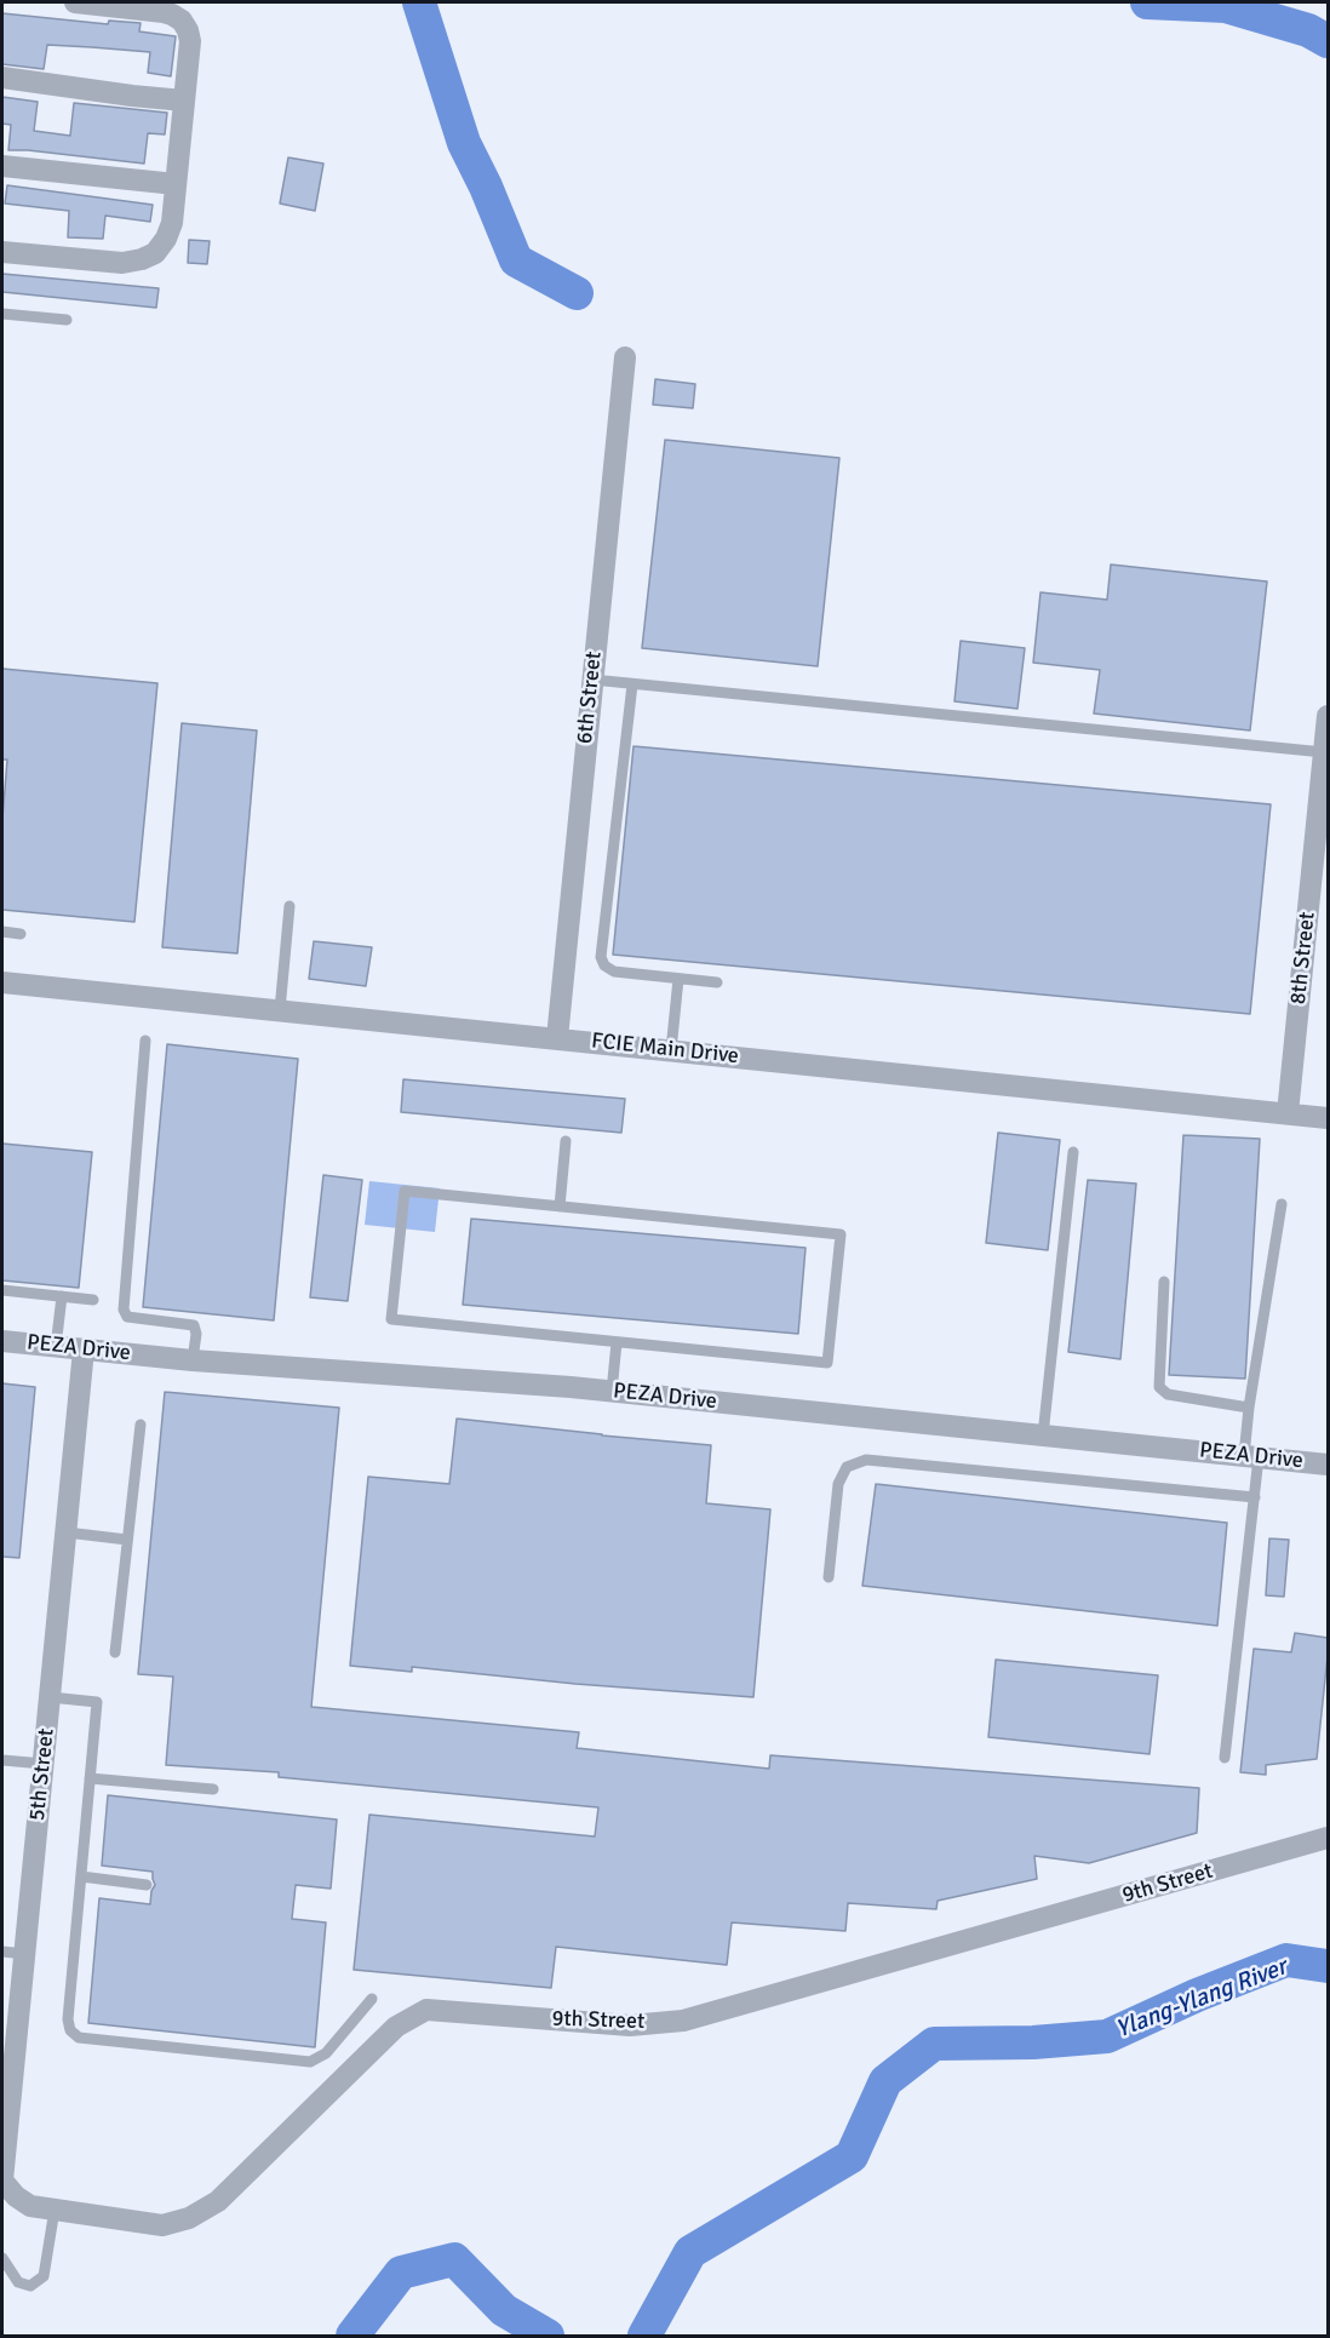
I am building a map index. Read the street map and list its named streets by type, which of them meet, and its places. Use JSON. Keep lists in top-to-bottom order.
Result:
{
  "streets": {
    "street": [
      "6th Street",
      "8th Street",
      "FCIE Main Drive",
      "PEZA Drive",
      "5th Street",
      "9th Street"
    ]
  },
  "crossings": [
    ["6th Street", "FCIE Main Drive"],
    ["8th Street", "FCIE Main Drive"],
    ["PEZA Drive", "5th Street"],
    ["5th Street", "9th Street"]
  ],
  "water": ["Ylang-Ylang River"]
}
